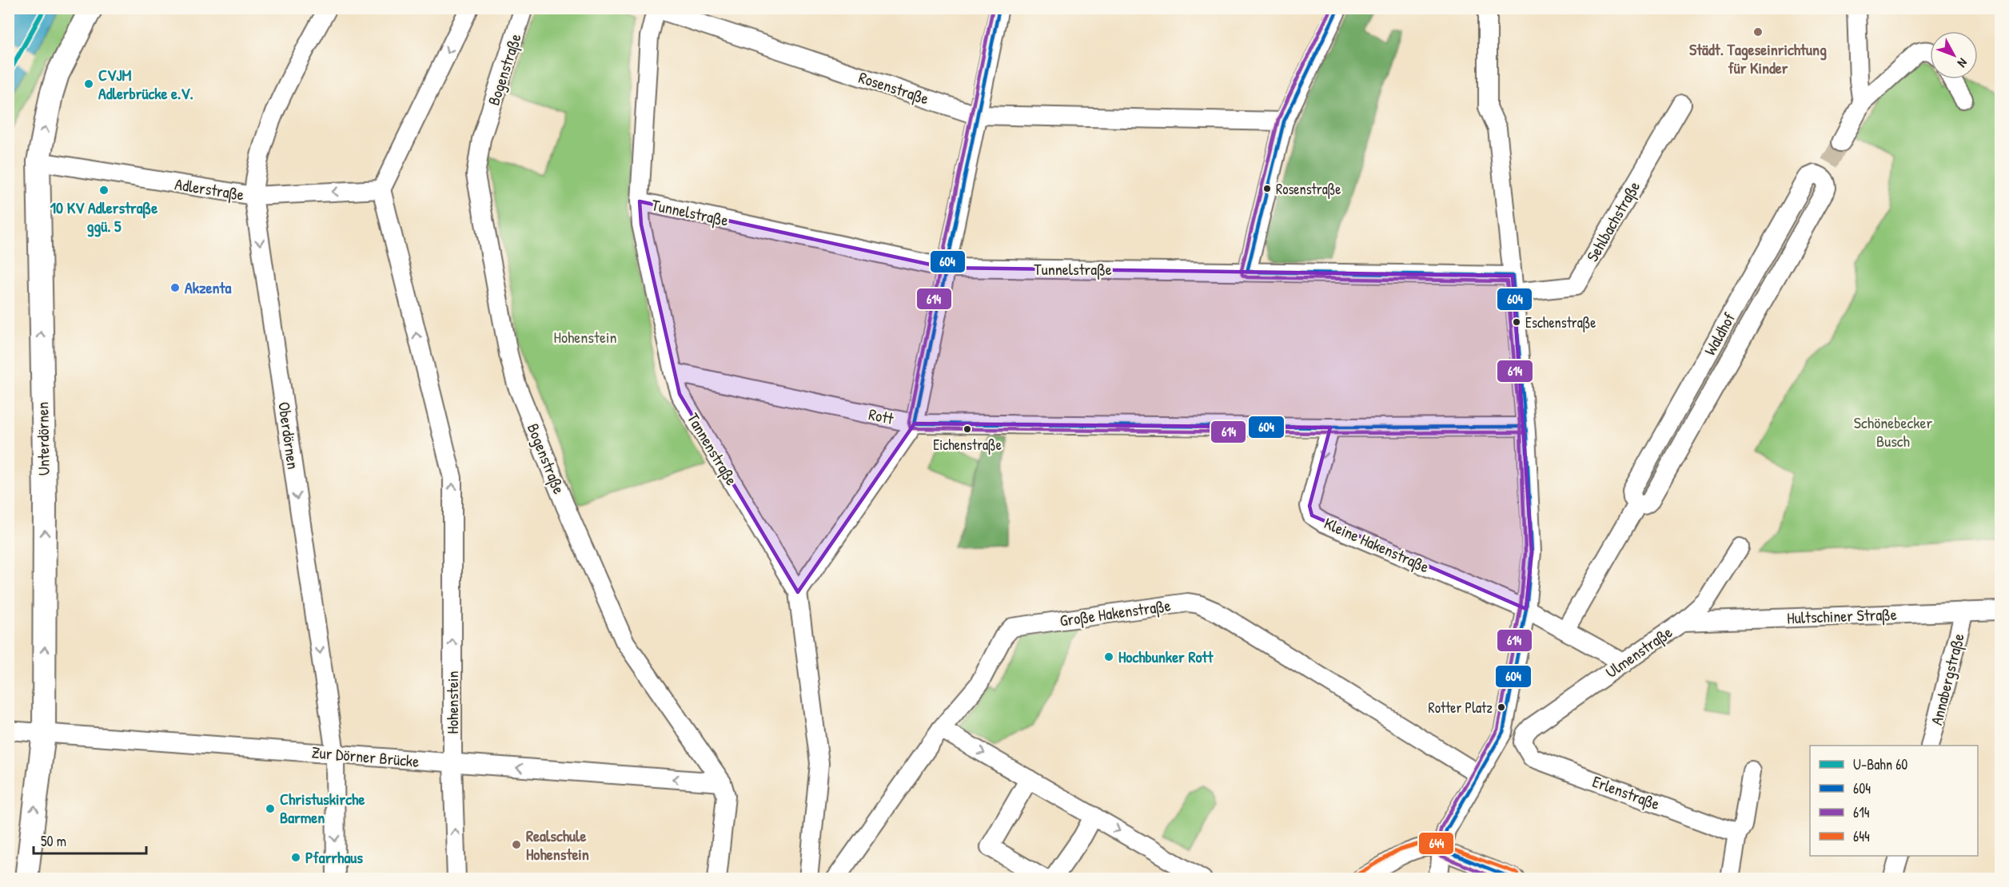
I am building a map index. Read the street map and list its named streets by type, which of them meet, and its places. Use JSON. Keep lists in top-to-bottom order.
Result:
{
  "streets": {
    "street": [
      "Bogenstraße",
      "Rosenstraße",
      "Adlerstraße",
      "Tunnelstraße",
      "Sehlbachstraße",
      "Waldhof",
      "Rott",
      "Oberdörnen",
      "Unterdörnen",
      "Tannenstraße",
      "Kleine Hakenstraße",
      "Große Hakenstraße",
      "Hultschiner Straße",
      "Ulmenstraße",
      "Annabergstraße",
      "Hohenstein",
      "Zur Dörner Brücke",
      "Erlenstraße"
    ]
  },
  "crossings": [
    ["Bogenstraße", "Zur Dörner Brücke"],
    ["Rosenstraße", "Tannenstraße"],
    ["Adlerstraße", "Oberdörnen"],
    ["Adlerstraße", "Unterdörnen"],
    ["Adlerstraße", "Hohenstein"],
    ["Tunnelstraße", "Sehlbachstraße"],
    ["Tunnelstraße", "Tannenstraße"],
    ["Rott", "Tannenstraße"],
    ["Rott", "Kleine Hakenstraße"],
    ["Oberdörnen", "Zur Dörner Brücke"],
    ["Unterdörnen", "Zur Dörner Brücke"],
    ["Hultschiner Straße", "Ulmenstraße"],
    ["Hultschiner Straße", "Annabergstraße"],
    ["Ulmenstraße", "Erlenstraße"],
    ["Hohenstein", "Zur Dörner Brücke"]
  ],
  "one_way": [
    "Adlerstraße",
    "Oberdörnen",
    "Unterdörnen",
    "Kleine Hakenstraße",
    "Hohenstein",
    "Zur Dörner Brücke"
  ],
  "parks": ["Hohenstein", "Schönebecker Busch"],
  "places": [
    "Städt. Tageseinrichtung für Kinder",
    "CVJM Adlerbrücke e.V.",
    "Rosenstraße",
    "10 KV Adlerstraße ggü. 5",
    "Akzenta",
    "Eschenstraße",
    "Eichenstraße",
    "Hochbunker Rott",
    "Rotter Platz",
    "Christuskirche Barmen",
    "Realschule Hohenstein",
    "Pfarrhaus"
  ],
  "lines": [
    "metro line 60",
    "transit line 604",
    "transit line 614",
    "transit line 644"
  ],
  "legend": [
    "U-Bahn 60",
    "604",
    "614",
    "644"
  ],
  "scale_bar": "50 m",
  "north": "bottom right"
}
